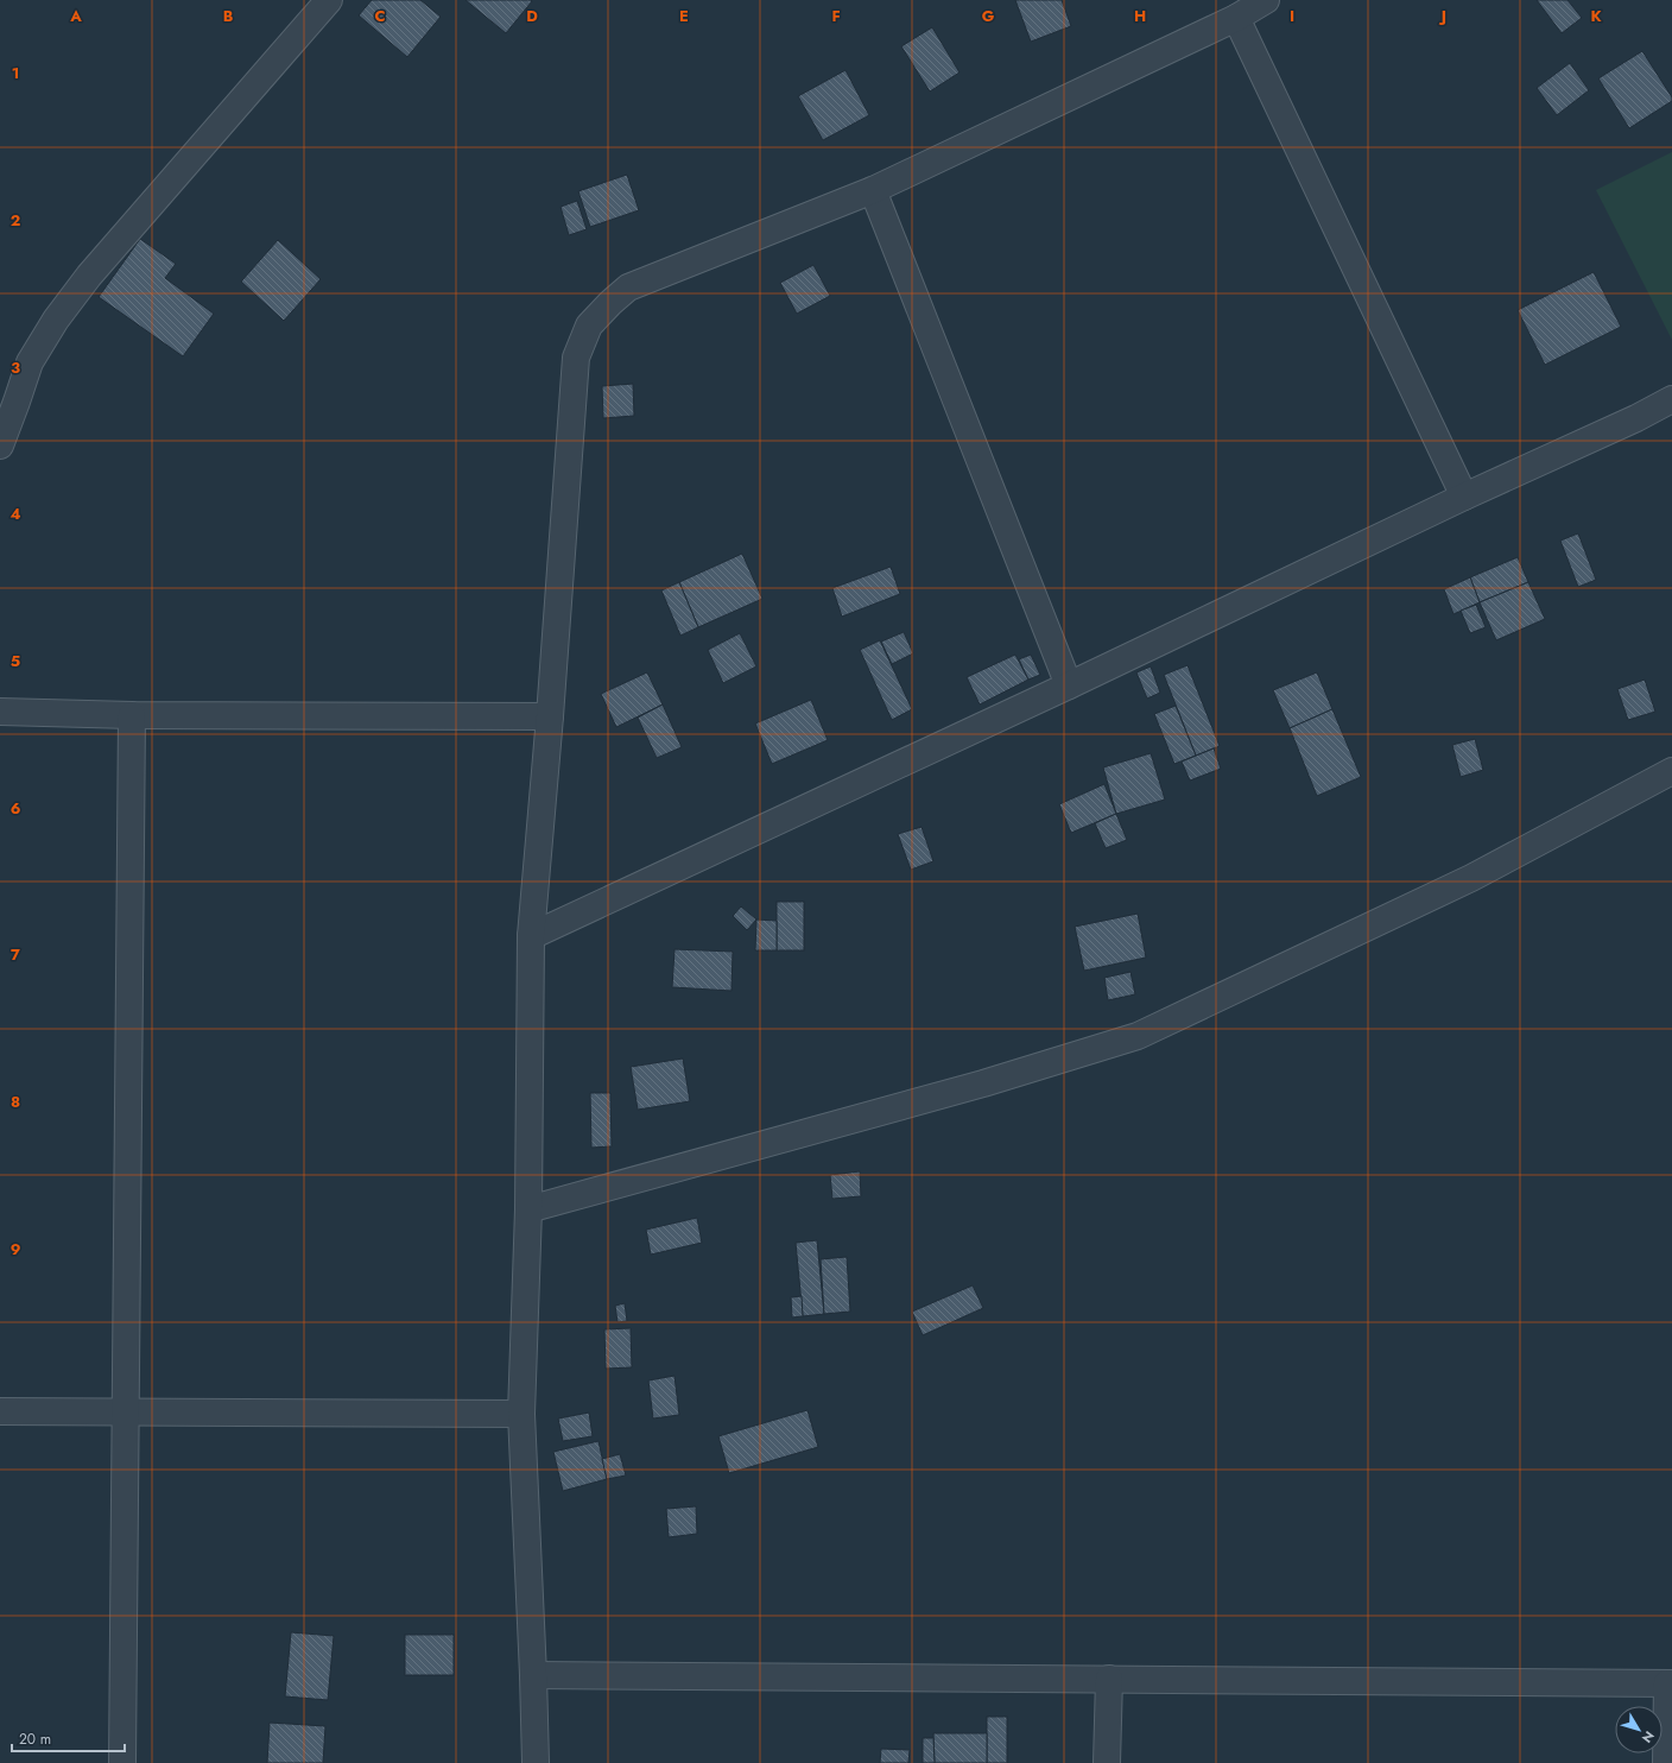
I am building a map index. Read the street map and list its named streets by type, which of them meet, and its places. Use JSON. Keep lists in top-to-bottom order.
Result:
{
  "scale_bar": "20 m",
  "north": "bottom right",
  "grid": {
    "columns": [
      "A",
      "B",
      "C",
      "D",
      "E",
      "F",
      "G",
      "H",
      "I",
      "J",
      "K"
    ],
    "rows": [
      "1",
      "2",
      "3",
      "4",
      "5",
      "6",
      "7",
      "8",
      "9"
    ]
  }
}
